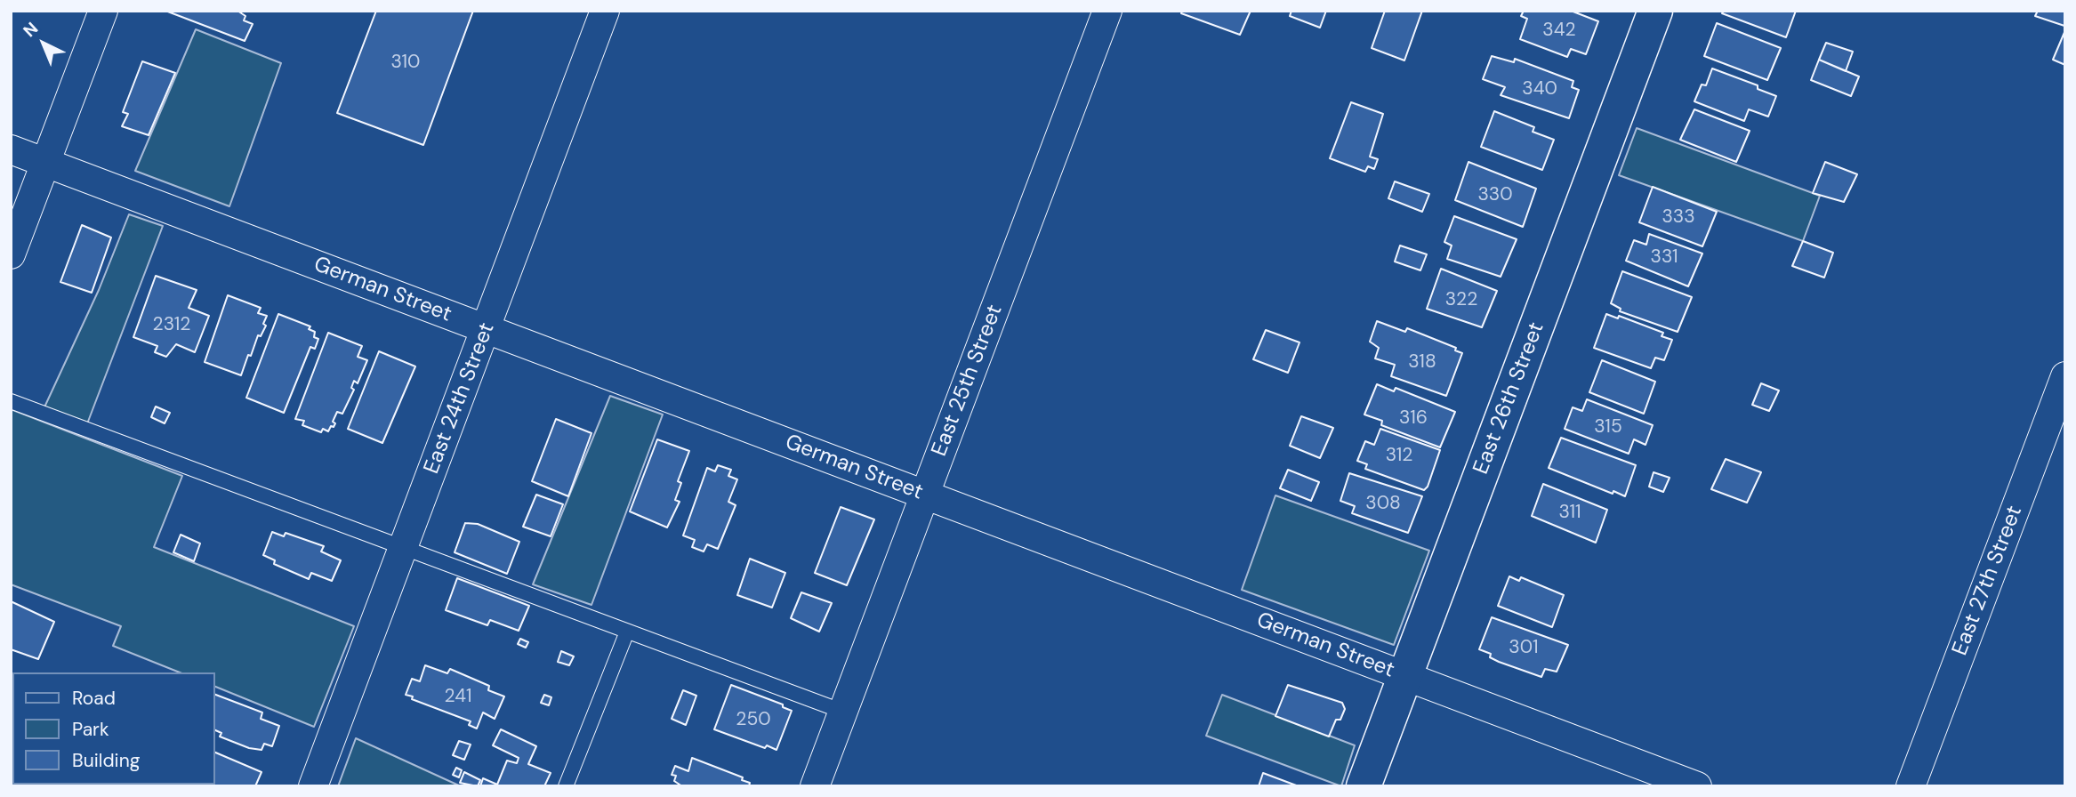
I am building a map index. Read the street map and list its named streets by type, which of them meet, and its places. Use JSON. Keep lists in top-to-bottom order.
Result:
{
  "streets": {
    "main road": ["East 26th Street"],
    "street": [
      "German Street",
      "East 25th Street",
      "East 24th Street",
      "East 27th Street"
    ]
  },
  "crossings": [
    ["German Street", "East 25th Street"],
    ["German Street", "East 24th Street"],
    ["German Street", "East 26th Street"]
  ],
  "house_numbers": [
    "342",
    "310",
    "340",
    "330",
    "333",
    "331",
    "322",
    "2312",
    "318",
    "316",
    "315",
    "312",
    "308",
    "311",
    "301",
    "241",
    "250"
  ],
  "legend": ["Road", "Park", "Building"],
  "north": "top left"
}
